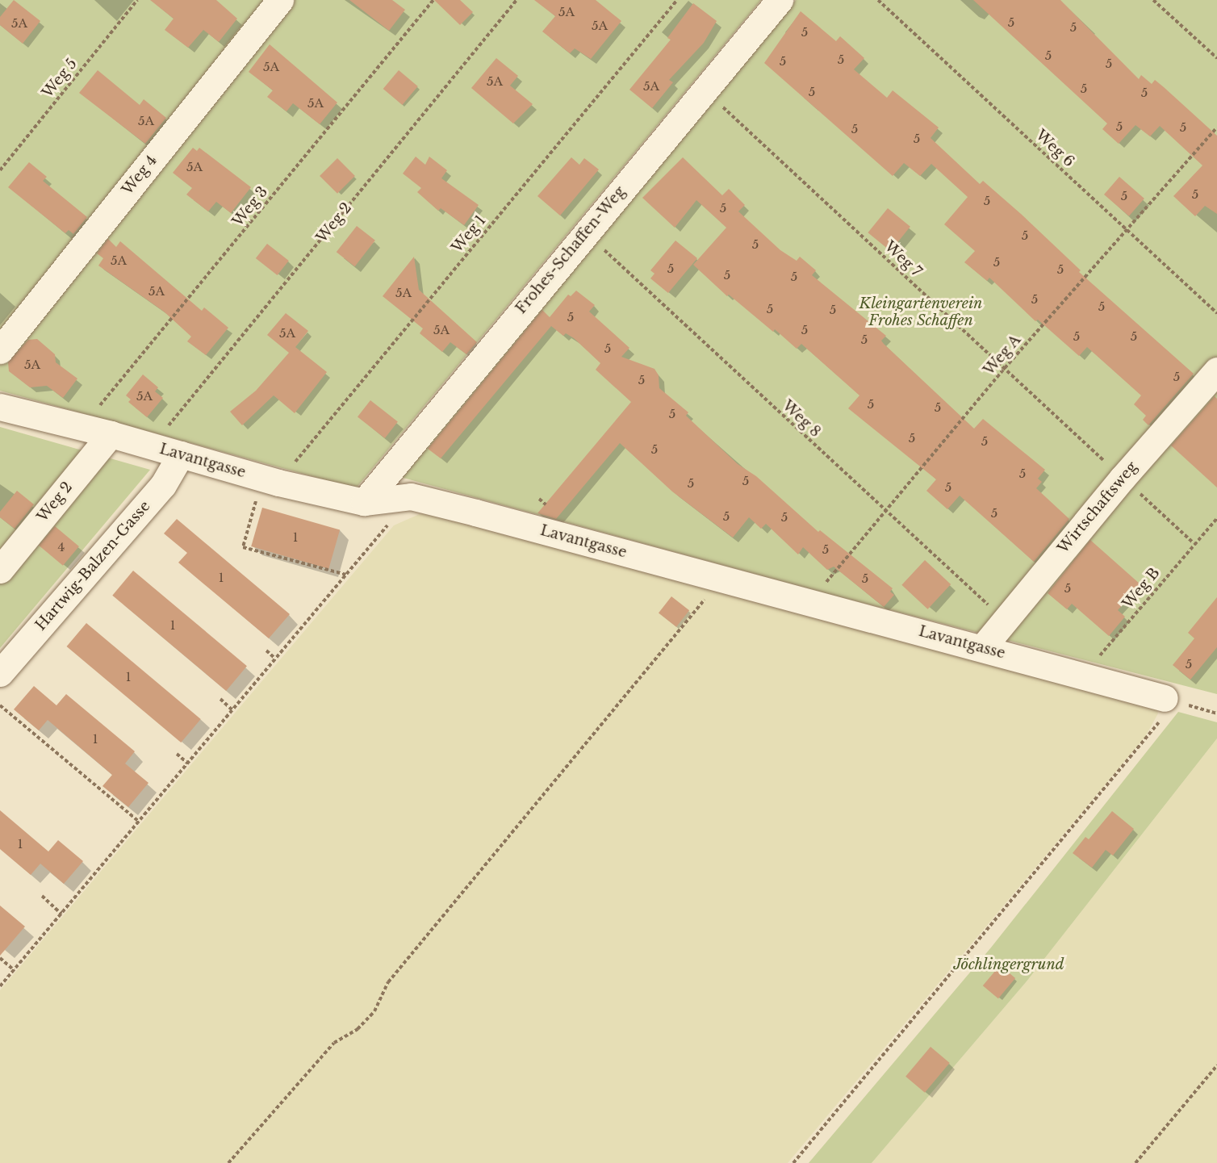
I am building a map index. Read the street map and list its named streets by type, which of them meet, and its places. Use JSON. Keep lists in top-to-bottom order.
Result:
{
  "streets": {
    "street": [
      "Weg 4",
      "Weg 2",
      "Frohes-Schaffen-Weg",
      "Lavantgasse",
      "Wirtschaftsweg",
      "Hartwig-Balzen-Gasse"
    ],
    "path": [
      "Weg 5",
      "Weg 6",
      "Weg 3",
      "Weg 1",
      "Weg 7",
      "Weg A",
      "Weg 8",
      "Weg B"
    ]
  },
  "crossings": [
    ["Weg 6", "Weg A"],
    ["Weg 3", "Lavantgasse"],
    ["Weg 2", "Lavantgasse"],
    ["Weg 1", "Lavantgasse"],
    ["Frohes-Schaffen-Weg", "Weg 7"],
    ["Frohes-Schaffen-Weg", "Weg 8"],
    ["Frohes-Schaffen-Weg", "Lavantgasse"],
    ["Weg 7", "Weg A"],
    ["Weg 7", "Wirtschaftsweg"],
    ["Weg 7", "Weg B"],
    ["Weg A", "Weg 8"],
    ["Weg A", "Lavantgasse"],
    ["Weg 8", "Wirtschaftsweg"],
    ["Lavantgasse", "Wirtschaftsweg"],
    ["Lavantgasse", "Hartwig-Balzen-Gasse"],
    ["Lavantgasse", "Weg B"]
  ],
  "parks": ["Kleingartenverein Frohes Schaffen", "Jöchlingergrund"],
  "house_numbers": [
    "5A",
    "5",
    "5A",
    "5A",
    "5",
    "5",
    "5",
    "5",
    "5",
    "5",
    "5A",
    "5A",
    "5A",
    "5",
    "5",
    "5",
    "5A",
    "5A",
    "5",
    "5",
    "5",
    "5",
    "5A",
    "5",
    "5",
    "5",
    "5",
    "5",
    "5",
    "5A",
    "5",
    "5",
    "5",
    "5",
    "5",
    "5A",
    "5A",
    "5",
    "5",
    "5",
    "5",
    "5",
    "5A",
    "5",
    "5A",
    "5",
    "5",
    "5",
    "5",
    "5A",
    "5",
    "5",
    "5A",
    "5",
    "5",
    "5",
    "5",
    "5",
    "5",
    "5",
    "5",
    "5",
    "5",
    "5",
    "5",
    "5",
    "1",
    "4",
    "5",
    "1",
    "5",
    "5",
    "1",
    "5",
    "1",
    "1",
    "1"
  ]
}
